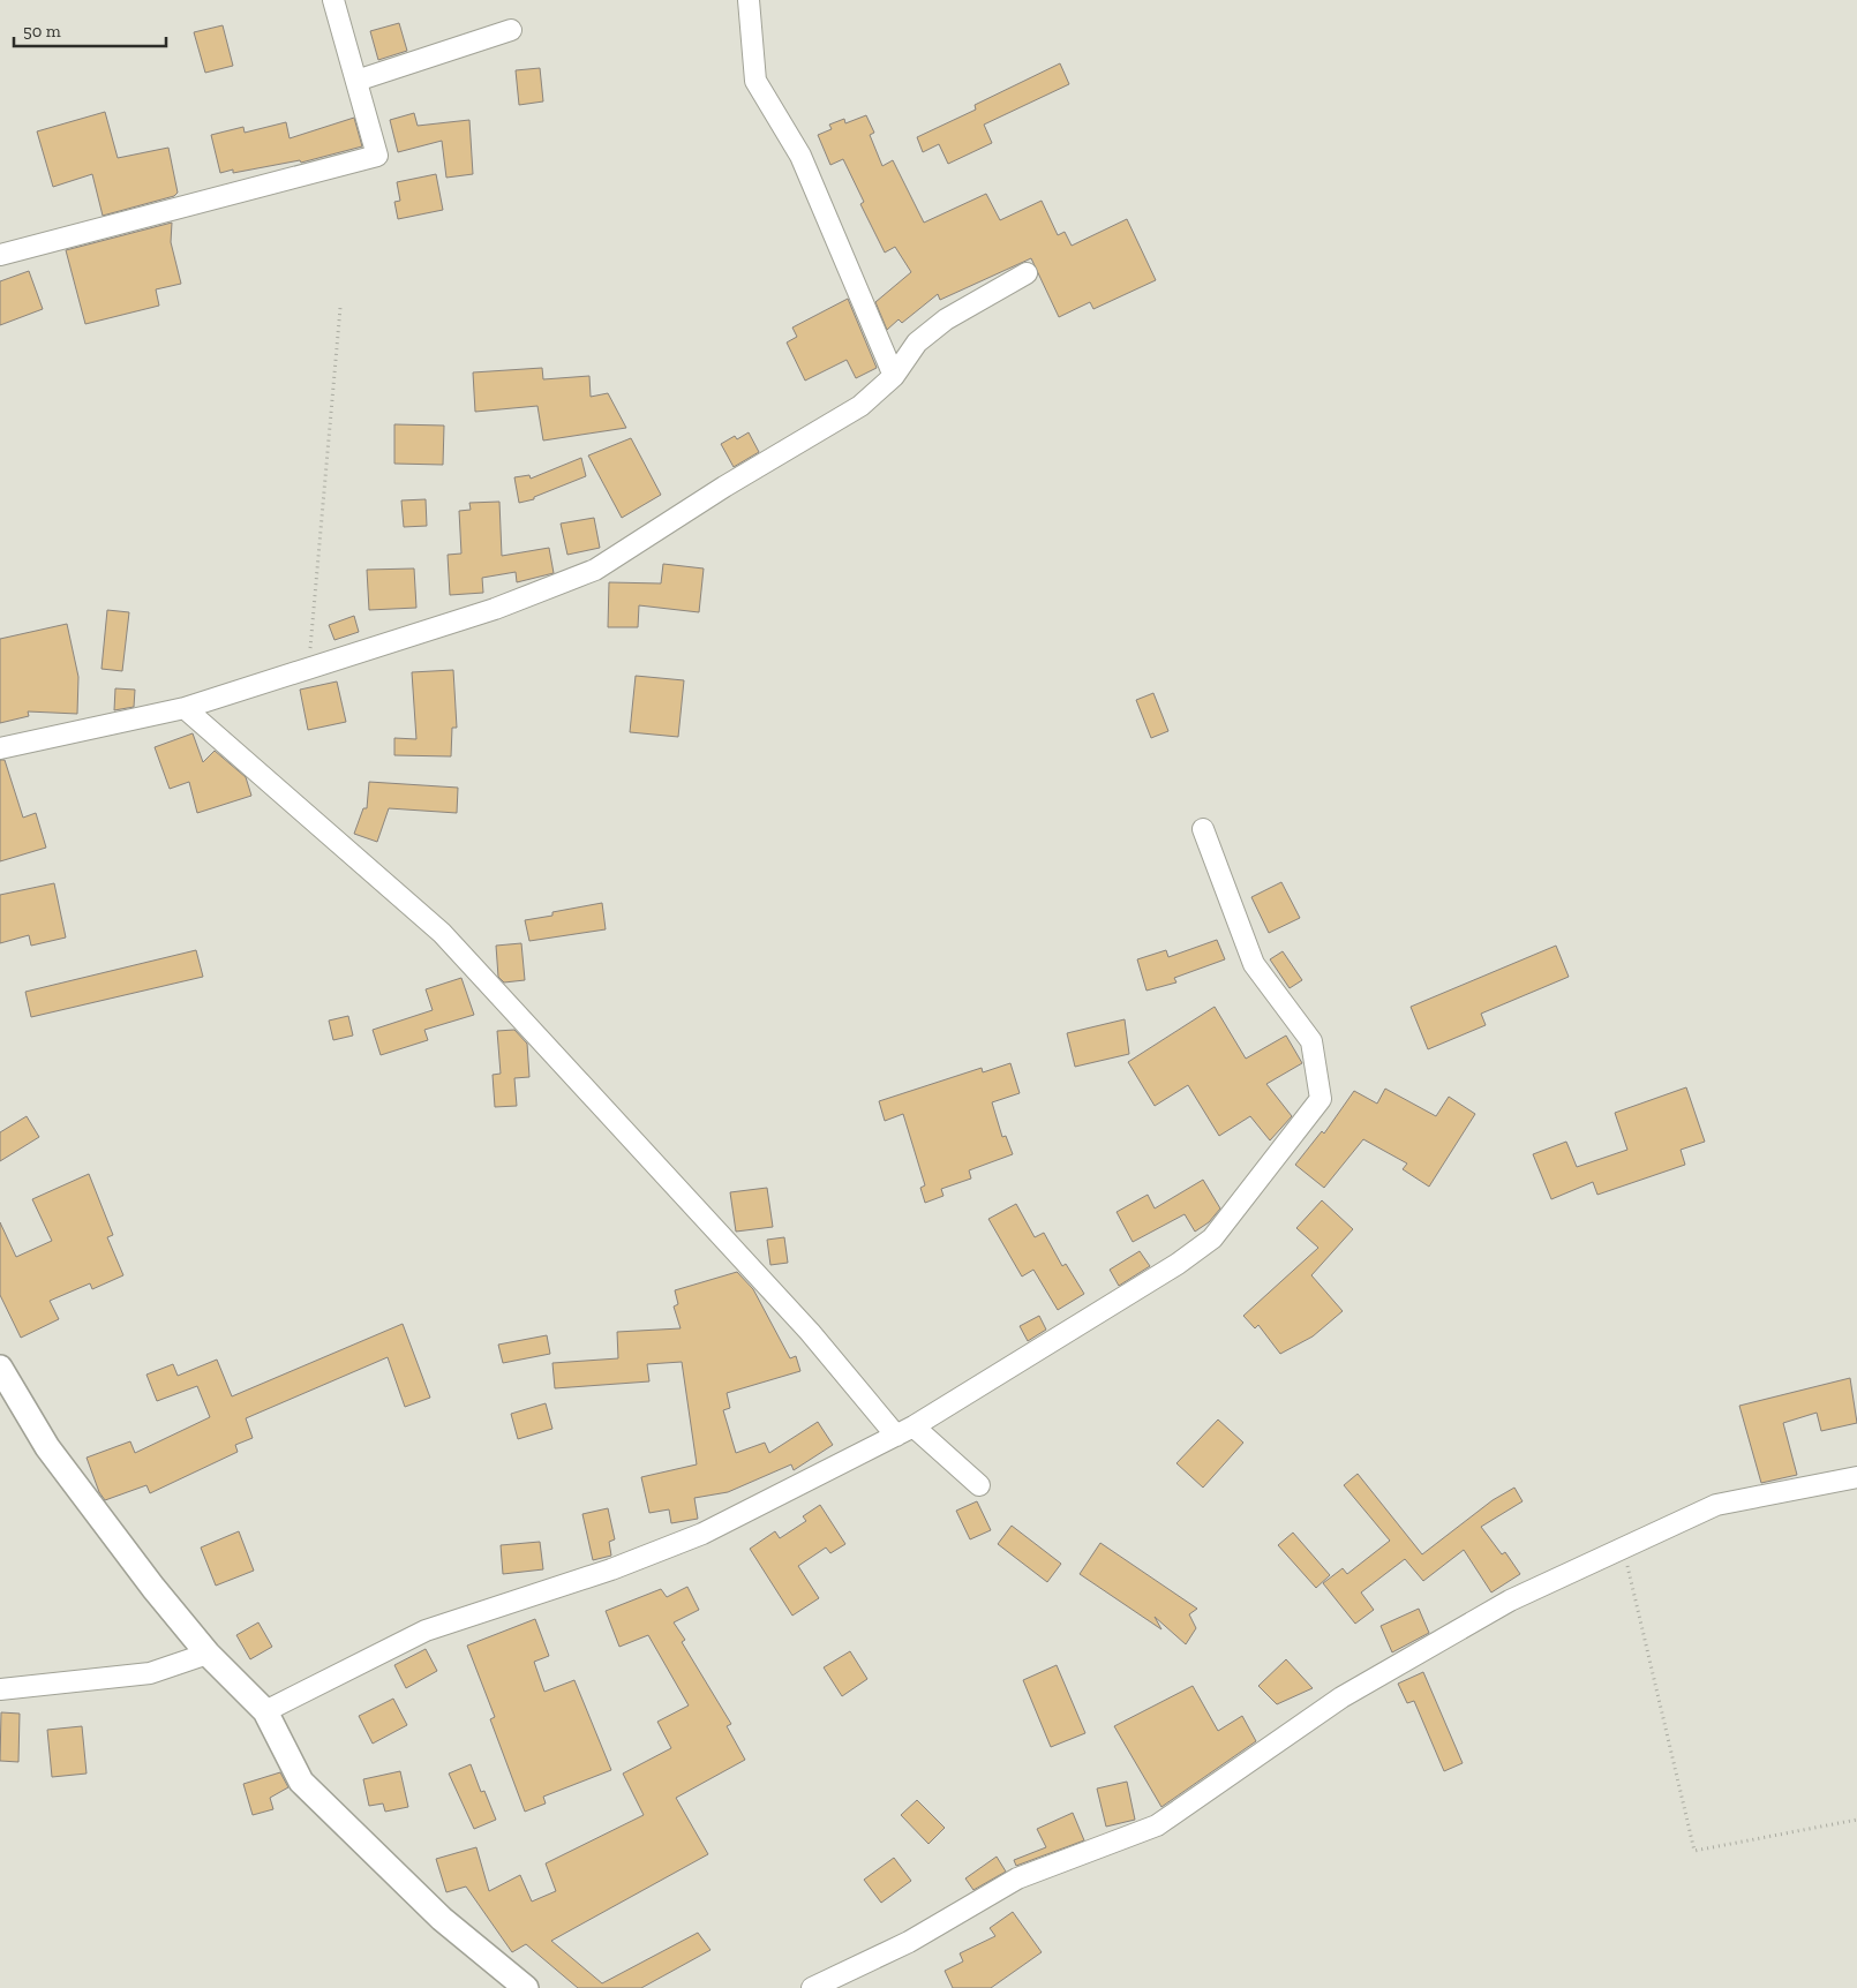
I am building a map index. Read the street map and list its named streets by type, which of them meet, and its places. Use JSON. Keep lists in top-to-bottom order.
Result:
{
  "scale_bar": "50 m"
}
